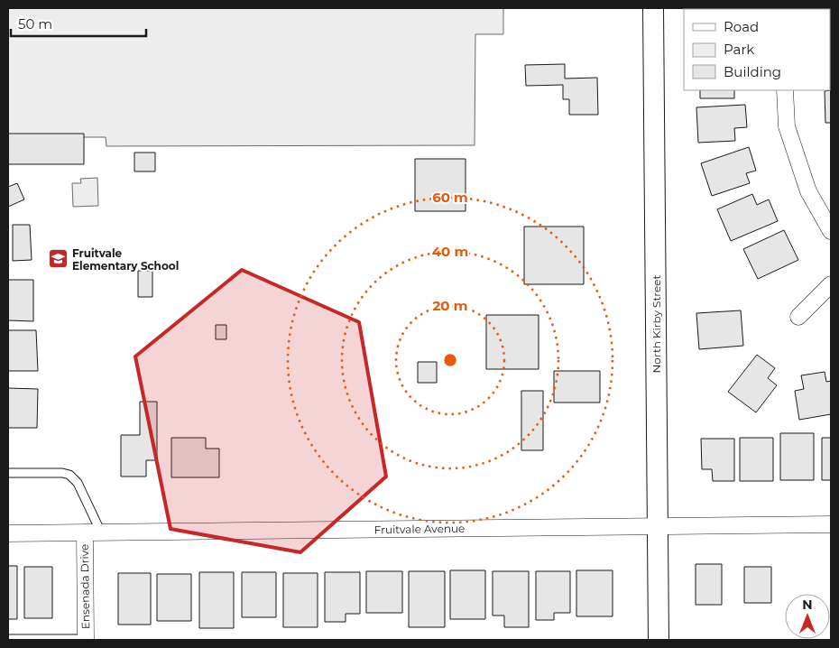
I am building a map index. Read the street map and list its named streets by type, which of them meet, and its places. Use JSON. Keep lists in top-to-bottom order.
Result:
{
  "streets": {
    "street": ["North Kirby Street", "Fruitvale Avenue", "Ensenada Drive"]
  },
  "crossings": [
    ["North Kirby Street", "Fruitvale Avenue"],
    ["Fruitvale Avenue", "Ensenada Drive"]
  ],
  "places": {
    "school or university": ["Fruitvale Elementary School"]
  },
  "legend": ["Road", "Park", "Building"],
  "scale_bar": "50 m",
  "north": "top",
  "rings": ["60 m", "40 m", "20 m"]
}
